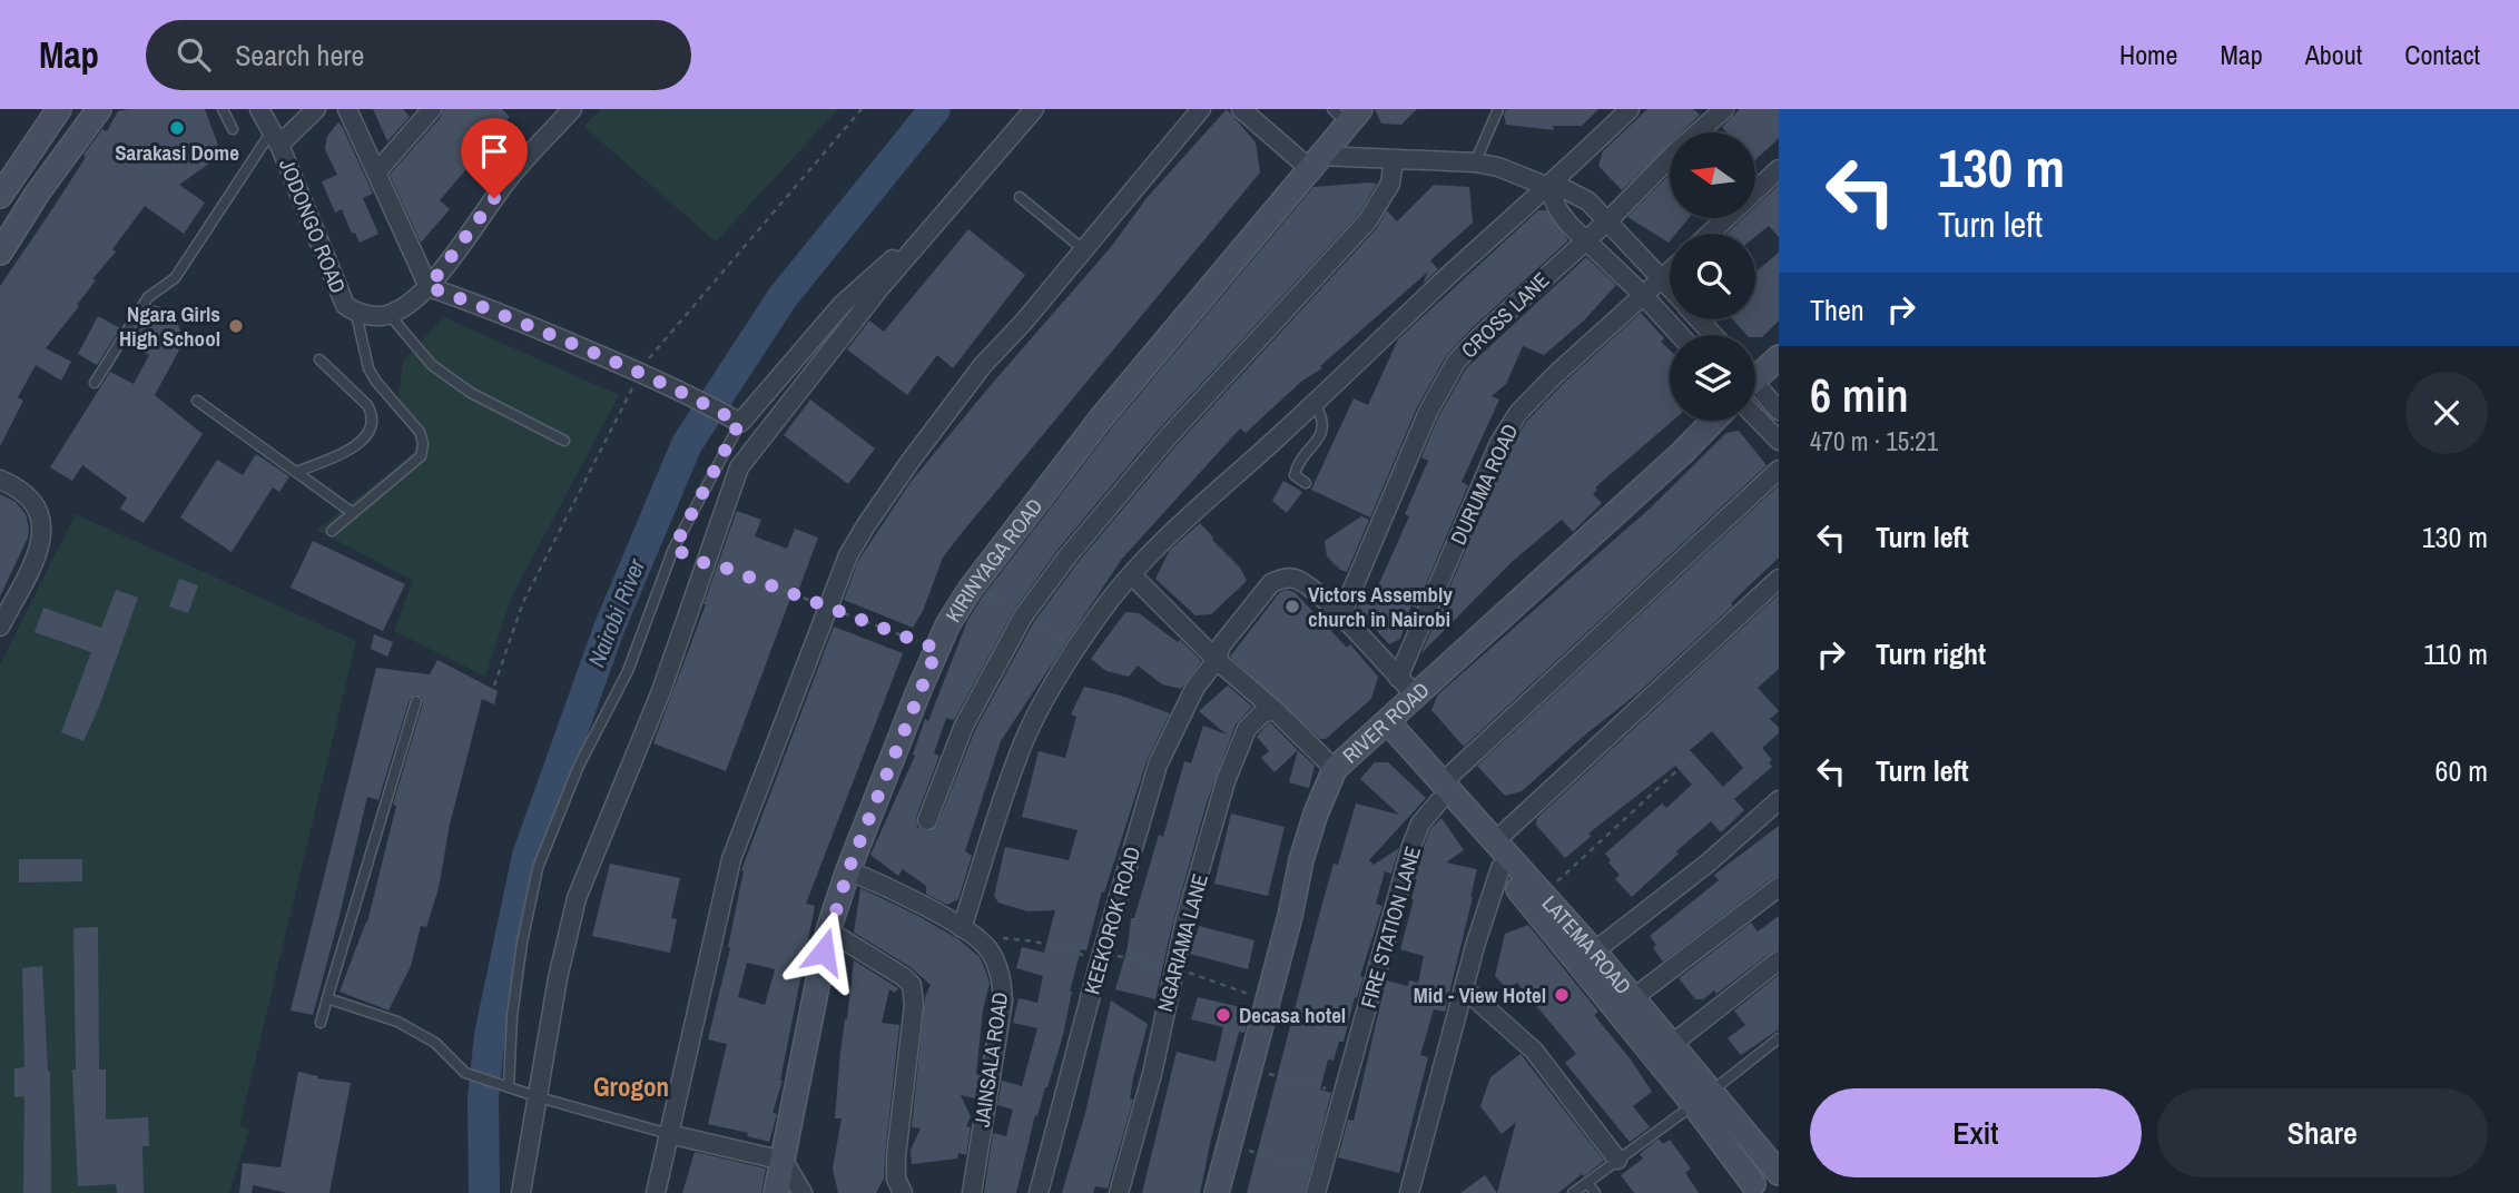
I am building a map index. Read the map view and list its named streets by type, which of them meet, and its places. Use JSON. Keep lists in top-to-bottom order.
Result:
{
  "streets": {
    "street": [
      "JODONGO ROAD",
      "CROSS LANE",
      "DURUMA ROAD",
      "KIRINYAGA ROAD",
      "RIVER ROAD",
      "KEEKOROK ROAD",
      "FIRE STATION LANE",
      "NGARIAMA LANE",
      "LATEMA ROAD",
      "JAINSALA ROAD"
    ]
  },
  "crossings": [
    ["CROSS LANE", "KEEKOROK ROAD"],
    ["KIRINYAGA ROAD", "JAINSALA ROAD"],
    ["RIVER ROAD", "LATEMA ROAD"],
    ["FIRE STATION LANE", "LATEMA ROAD"]
  ],
  "districts": ["Grogon"],
  "water": ["Nairobi River"],
  "places": [
    "Sarakasi Dome",
    "Ngara Girls High School",
    "Victors Assembly church in Nairobi",
    "Mid - View Hotel",
    "Decasa hotel"
  ],
  "north": "left",
  "page": {
    "header": "Map",
    "search": "Search here",
    "nav": [
      "Home",
      "Map",
      "About",
      "Contact"
    ],
    "turn": ["130 m", "Turn left"],
    "then": "Then",
    "heading": ["6 min", "470 m · 15:21"],
    "list": [
      {
        "name": "Turn left",
        "value": "130 m"
      },
      {
        "name": "Turn right",
        "value": "110 m"
      },
      {
        "name": "Turn left",
        "value": "60 m"
      }
    ],
    "buttons": ["Exit", "Share"]
  }
}
